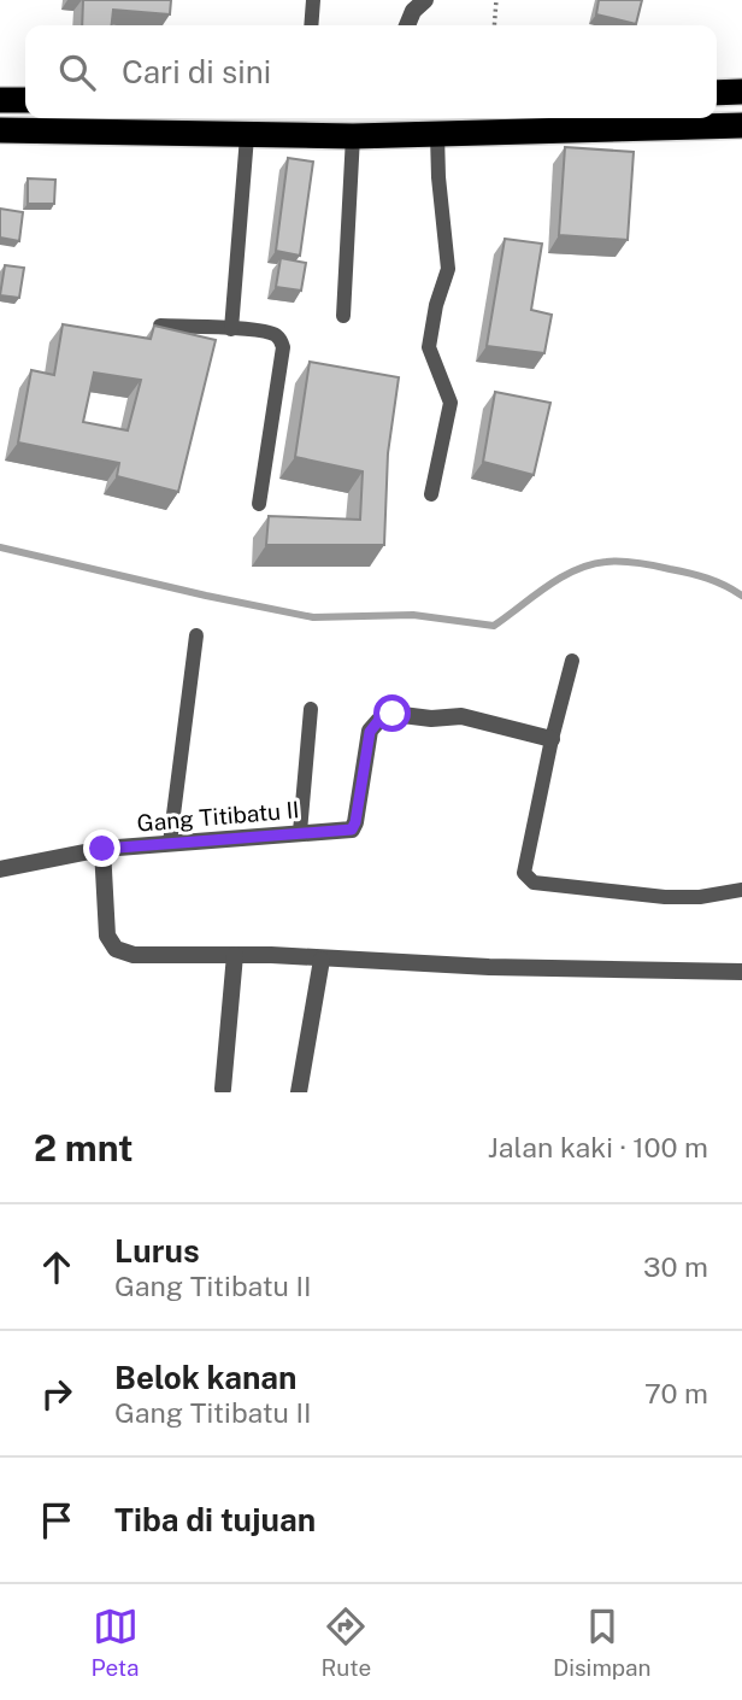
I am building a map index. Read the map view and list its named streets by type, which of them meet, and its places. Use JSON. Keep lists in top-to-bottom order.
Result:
{
  "streets": {
    "street": ["Gang Titibatu II"]
  },
  "page": {
    "search": "Cari di sini",
    "heading": ["2 mnt", "Jalan kaki · 100 m"],
    "list": [
      ["Lurus", "Gang Titibatu II", "30 m"],
      ["Belok kanan", "Gang Titibatu II", "70 m"],
      "Tiba di tujuan"
    ],
    "nav": ["Peta", "Rute", "Disimpan"]
  }
}
